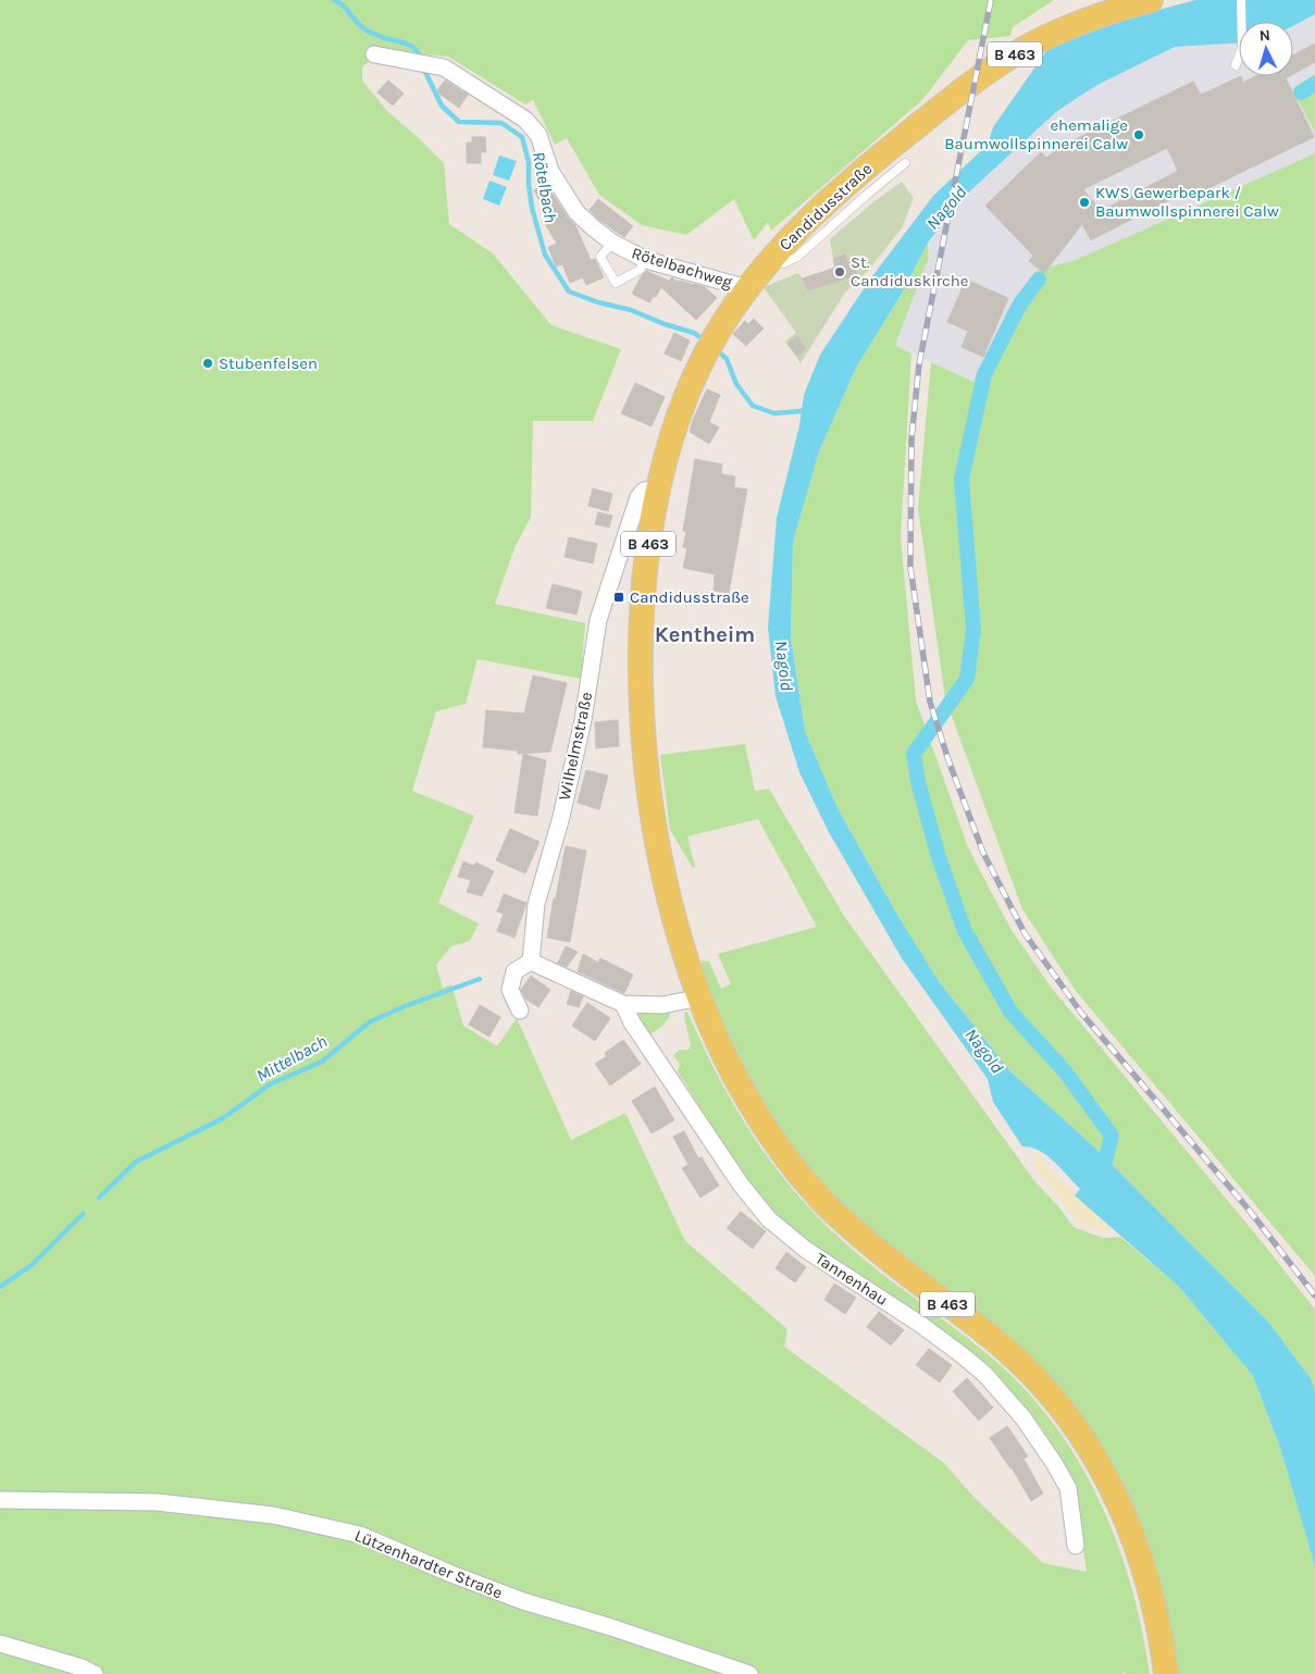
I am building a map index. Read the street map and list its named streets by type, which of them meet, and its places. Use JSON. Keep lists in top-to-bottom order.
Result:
{
  "streets": {
    "main road": ["B 463", "Candidusstraße"],
    "street": [
      "Rötelbachweg",
      "Wilhelmstraße",
      "Tannenhau",
      "Lützenhardter Straße"
    ]
  },
  "crossings": [
    ["Candidusstraße", "Rötelbachweg"],
    ["Candidusstraße", "Wilhelmstraße"]
  ],
  "districts": ["Kentheim"],
  "water": ["Rötelbach", "Nagold", "Mittelbach"],
  "places": {
    "other": [
      "ehemalige Baumwollspinnerei Calw",
      "KWS Gewerbepark / Baumwollspinnerei Calw",
      "St. Candiduskirche",
      "Stubenfelsen"
    ],
    "transit": ["Candidusstraße"]
  },
  "north": "top"
}
